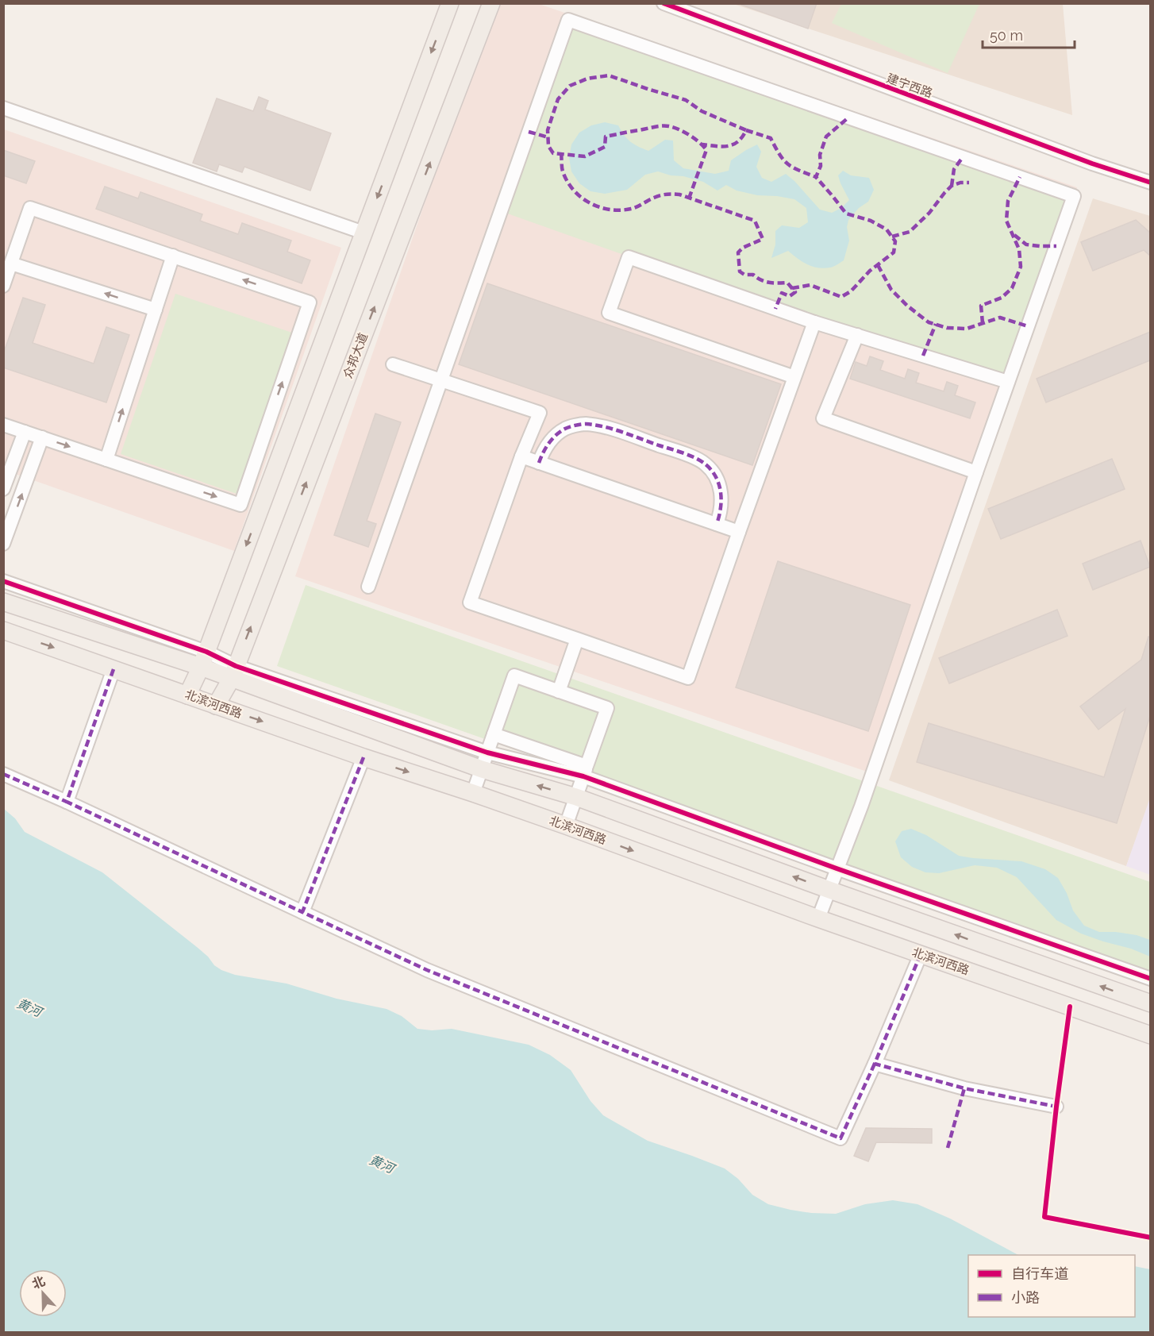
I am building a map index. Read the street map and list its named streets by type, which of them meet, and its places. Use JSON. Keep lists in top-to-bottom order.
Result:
{
  "streets": {
    "main road": ["众邦大道", "北滨河西路"],
    "street": ["建宁西路"]
  },
  "crossings": [
    ["众邦大道", "北滨河西路"]
  ],
  "water": ["黄河"],
  "legend": ["自行车道", "小路"],
  "scale_bar": "50 m",
  "north": "top"
}
